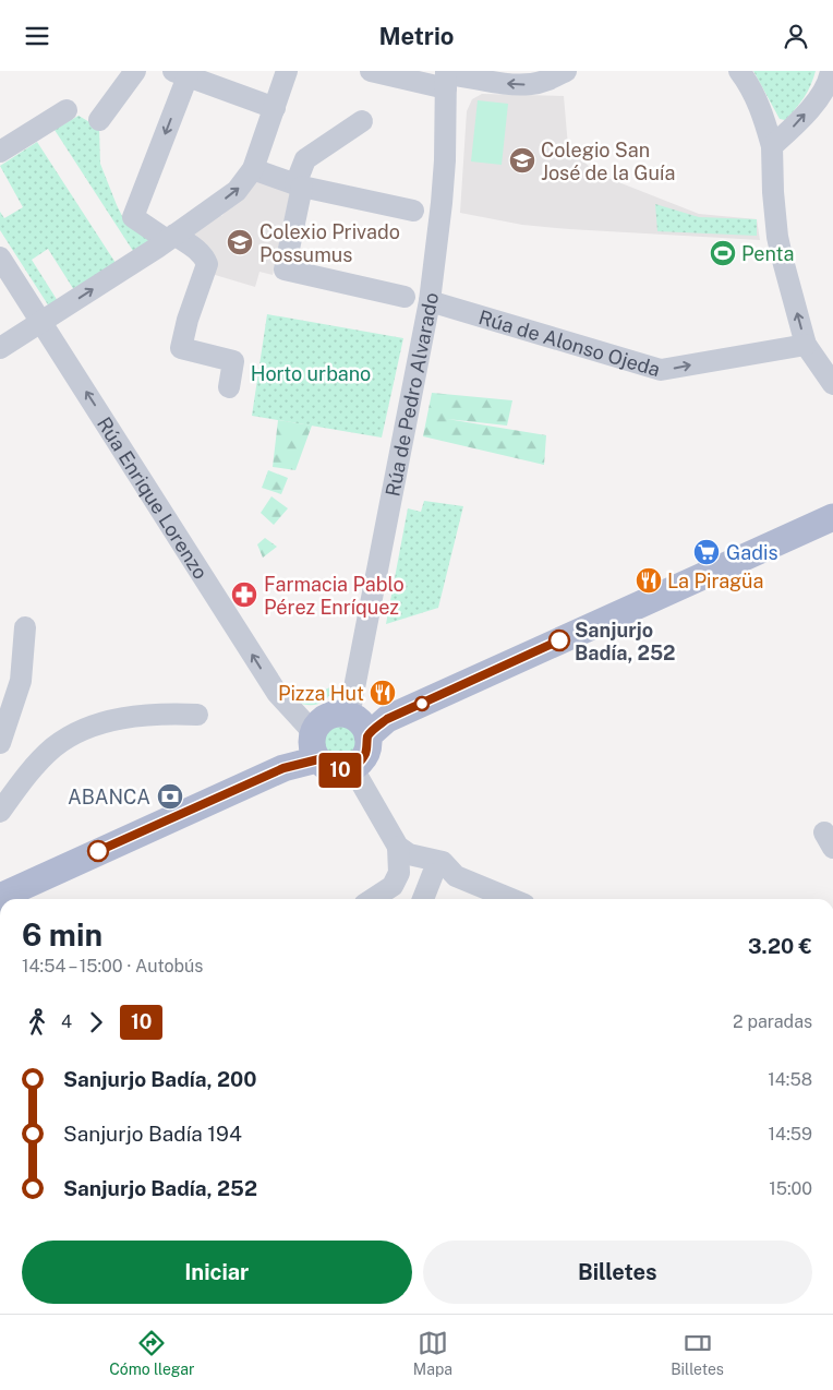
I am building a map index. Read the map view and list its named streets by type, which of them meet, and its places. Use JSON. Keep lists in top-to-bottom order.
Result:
{
  "streets": {
    "street": ["Rúa de Alonso Ojeda", "Rúa de Pedro Alvarado", "Rúa Enrique Lorenzo"]
  },
  "crossings": [
    ["Rúa de Alonso Ojeda", "Rúa de Pedro Alvarado"],
    ["Rúa de Pedro Alvarado", "Rúa Enrique Lorenzo"]
  ],
  "one_way": ["Rúa de Alonso Ojeda", "Rúa Enrique Lorenzo"],
  "parks": ["Horto urbano"],
  "places": {
    "school or university": ["Colegio San José de la Guía", "Colexio Privado Possumus"],
    "sports": ["Penta"],
    "supermarket": ["Gadis"],
    "restaurant": ["La Piragüa", "Pizza Hut"],
    "pharmacy": ["Farmacia Pablo Pérez Enríquez"],
    "other": ["Sanjurjo Badía, 252"],
    "bank": ["ABANCA"]
  },
  "lines": ["bus line 10"],
  "page": {
    "header": "Metrio",
    "on_map": "10",
    "heading": ["6 min", "14:54 – 15:00 · Autobús", "3.20 €"],
    "legs": ["4", "10", "2 paradas"],
    "list": [
      {
        "name": "Sanjurjo Badía, 200",
        "value": "14:58"
      },
      {
        "name": "Sanjurjo Badía 194",
        "value": "14:59"
      },
      {
        "name": "Sanjurjo Badía, 252",
        "value": "15:00"
      }
    ],
    "buttons": ["Iniciar", "Billetes"],
    "tabs": ["Cómo llegar", "Mapa", "Billetes"]
  }
}
